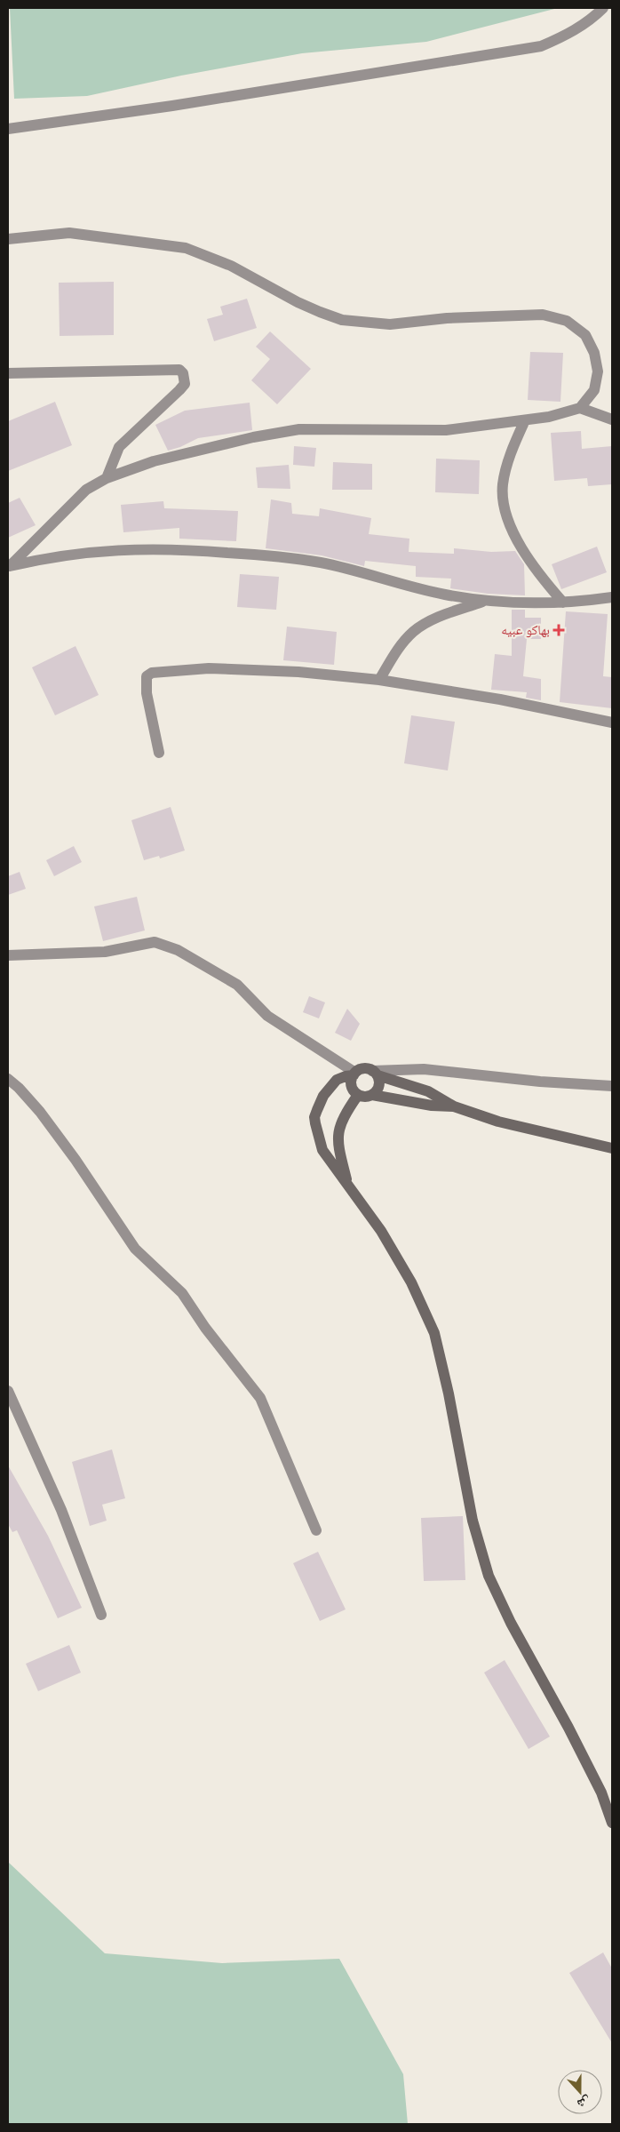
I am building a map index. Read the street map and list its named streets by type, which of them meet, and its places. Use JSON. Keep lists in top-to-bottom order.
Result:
{
  "places": {
    "health": ["بهاكو عبيه"]
  },
  "north": "bottom"
}
